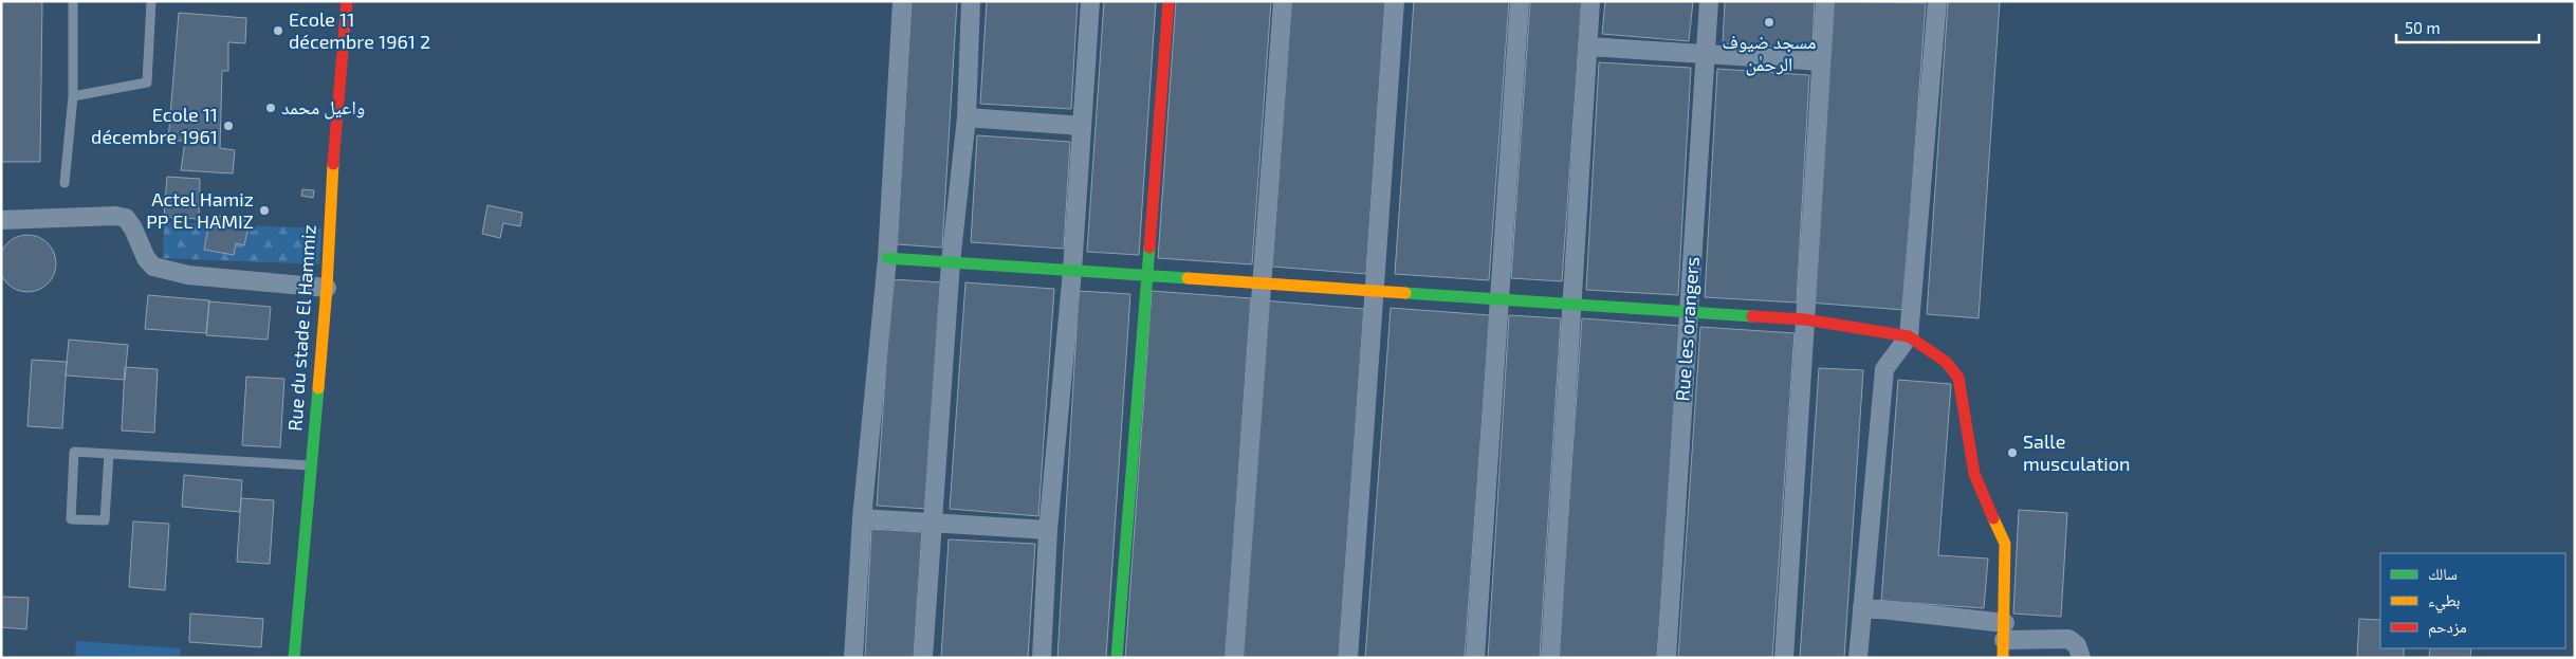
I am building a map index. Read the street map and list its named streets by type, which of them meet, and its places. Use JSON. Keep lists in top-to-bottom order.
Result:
{
  "streets": {
    "street": ["Rue du stade El Hammiz", "Rue les orangers"]
  },
  "places": [
    "مسجد ضيوف الرحمٰن",
    "Ecole 11 décembre 1961 2",
    "واعيل محمد",
    "Ecole 11 décembre 1961",
    "Actel Hamiz PP EL HAMIZ",
    "Salle musculation"
  ],
  "legend": ["سالك", "بطيء", "مزدحم"],
  "scale_bar": "50 m"
}
